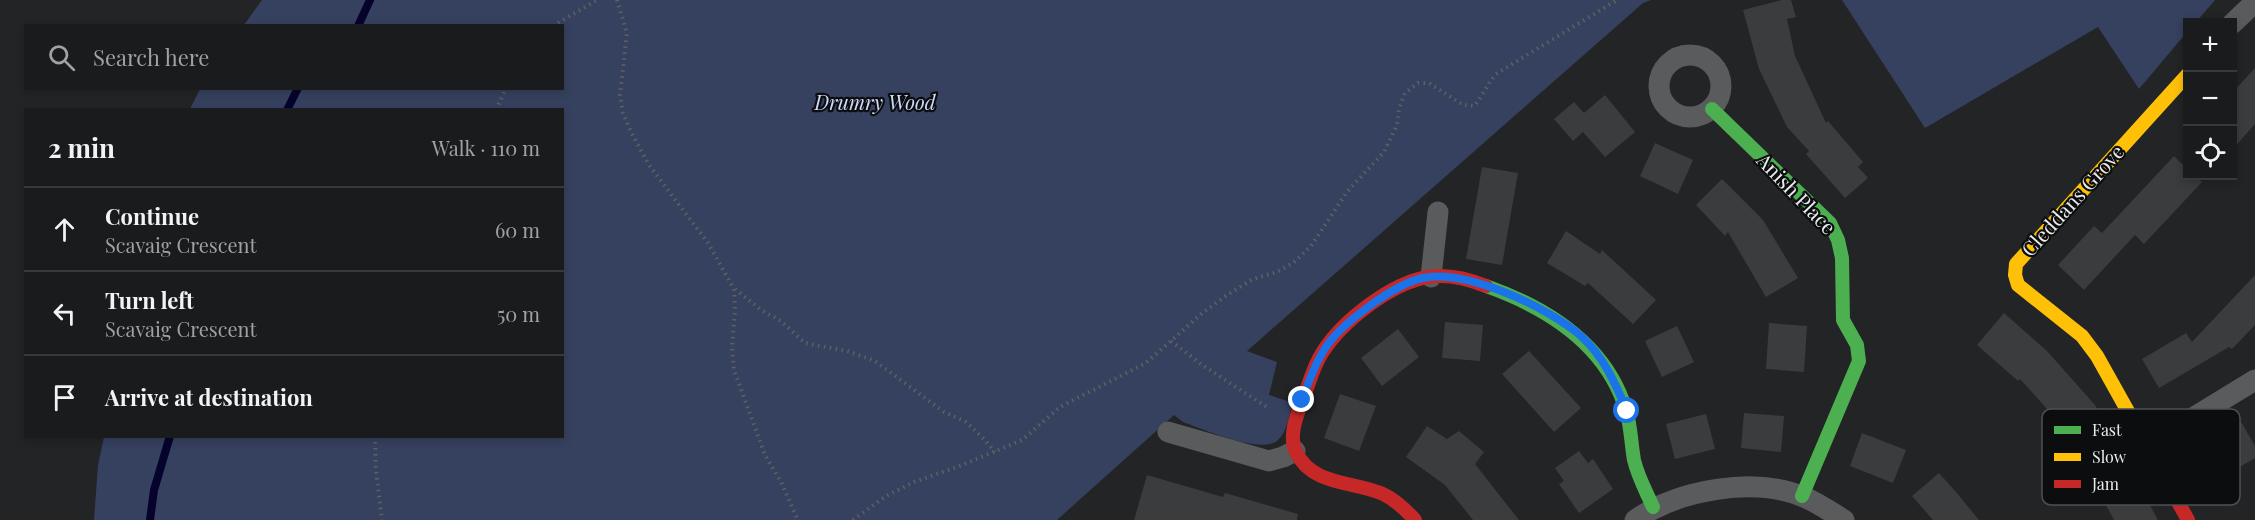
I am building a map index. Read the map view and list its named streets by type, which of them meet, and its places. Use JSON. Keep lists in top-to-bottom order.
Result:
{
  "streets": {
    "street": ["Anish Place", "Cleddans Grove"]
  },
  "parks": ["Drumry Wood"],
  "legend": ["Fast", "Slow", "Jam"],
  "page": {
    "map_buttons": ["+", "−"],
    "search": "Search here",
    "heading": ["2 min", "Walk · 110 m"],
    "list": [
      ["Continue", "Scavaig Crescent", "60 m"],
      ["Turn left", "Scavaig Crescent", "50 m"],
      "Arrive at destination"
    ]
  }
}
